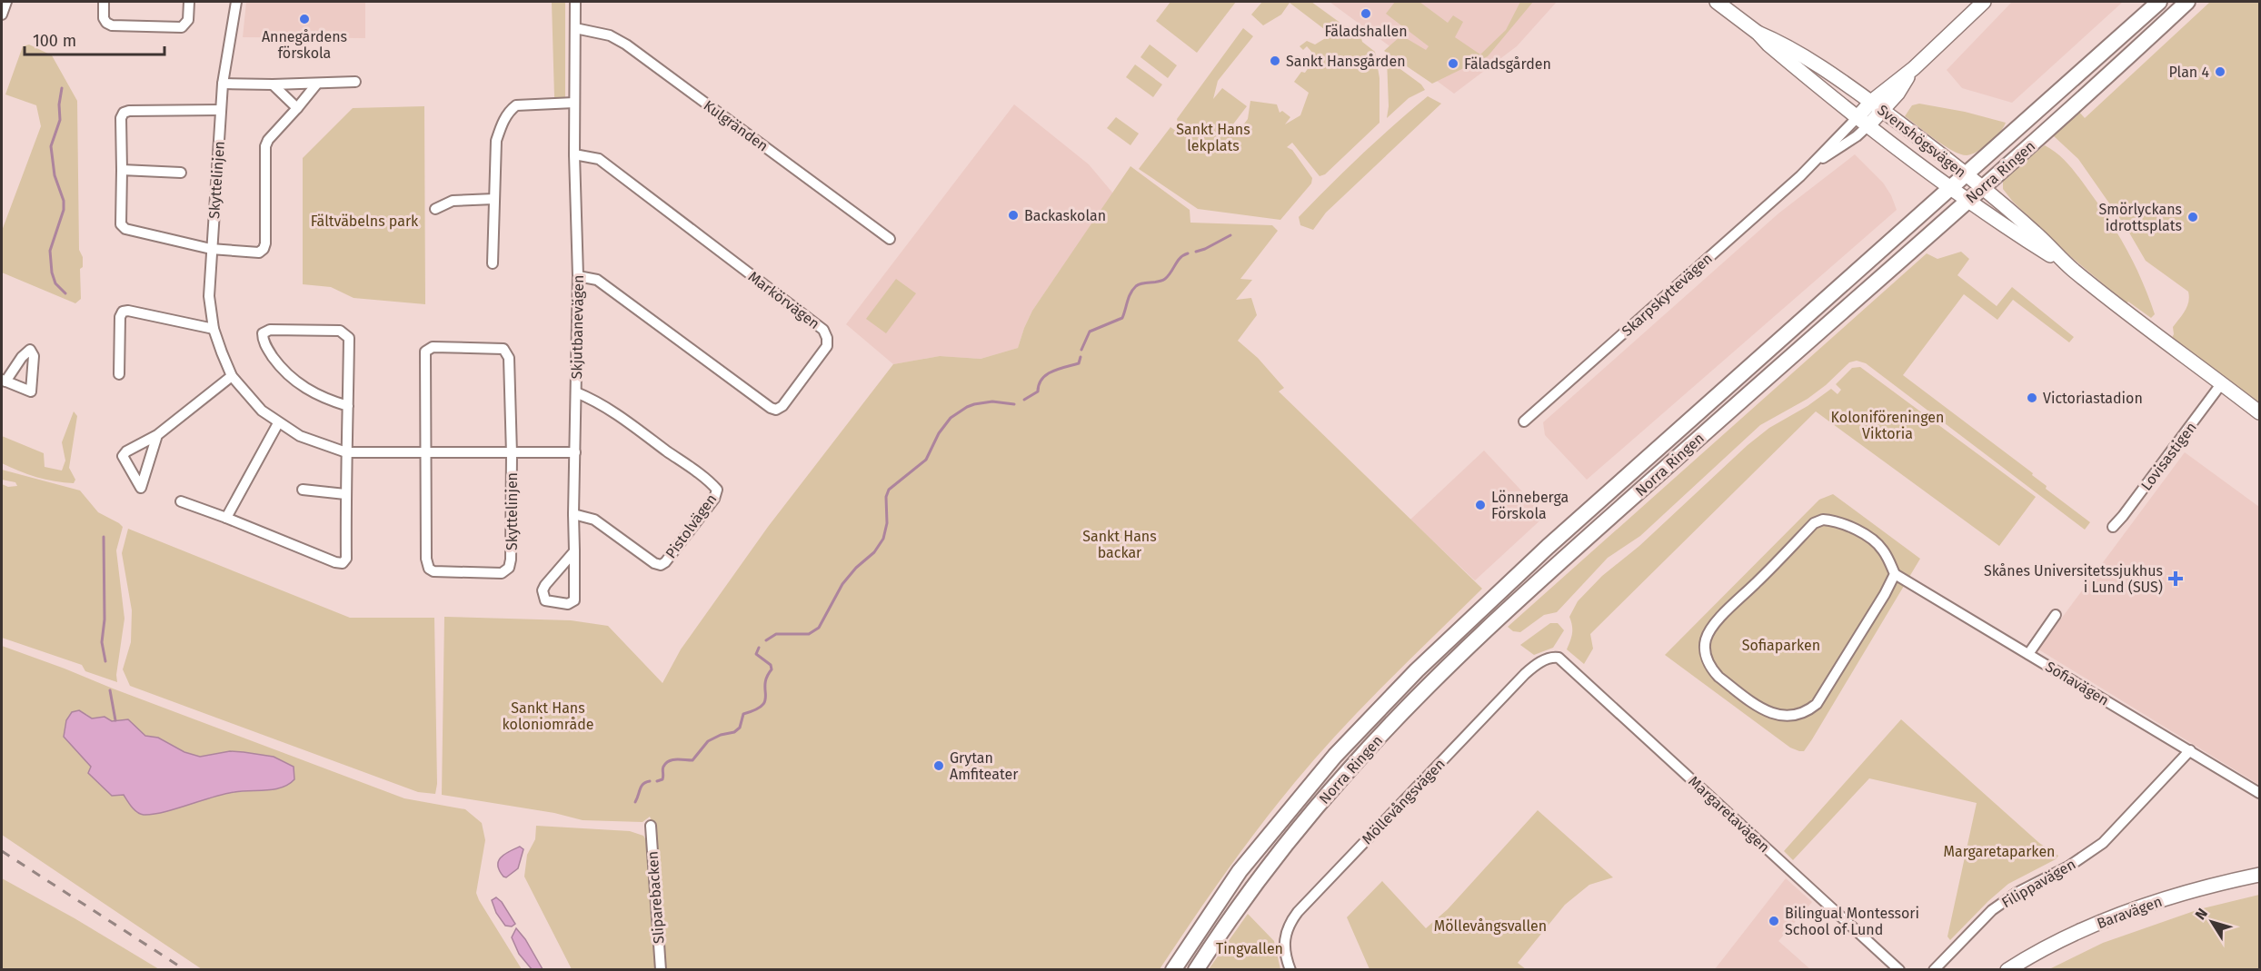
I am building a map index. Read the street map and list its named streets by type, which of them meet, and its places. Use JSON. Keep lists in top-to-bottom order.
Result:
{
  "streets": {
    "main road": [
      "Svenshögsvägen",
      "Norra Ringen",
      "Skarpskyttevägen",
      "Baravägen"
    ],
    "street": [
      "Kulgränden",
      "Skyttelinjen",
      "Markörvägen",
      "Skjutbanevägen",
      "Lovisastigen",
      "Pistolvägen",
      "Sofiavägen",
      "Möllevångsvägen",
      "Margaretavägen",
      "Filippavägen",
      "Sliparebacken"
    ]
  },
  "crossings": [
    ["Kulgränden", "Skjutbanevägen"],
    ["Svenshögsvägen", "Norra Ringen"],
    ["Svenshögsvägen", "Skarpskyttevägen"],
    ["Svenshögsvägen", "Lovisastigen"],
    ["Skyttelinjen", "Skjutbanevägen"],
    ["Markörvägen", "Skjutbanevägen"],
    ["Skjutbanevägen", "Pistolvägen"],
    ["Sofiavägen", "Filippavägen"],
    ["Möllevångsvägen", "Margaretavägen"]
  ],
  "parks": [
    "Sankt Hans lekplats",
    "Fältväbelns park",
    "Koloniföreningen Viktoria",
    "Sankt Hans backar",
    "Sofiaparken",
    "Sankt Hans koloniområde",
    "Margaretaparken",
    "Möllevångsvallen",
    "Tingvallen"
  ],
  "places": {
    "other": [
      "Fäladshallen",
      "Annegårdens förskola",
      "Sankt Hansgården",
      "Fäladsgården",
      "Plan 4",
      "Backaskolan",
      "Smörlyckans idrottsplats",
      "Victoriastadion",
      "Lönneberga Förskola",
      "Grytan Amfiteater",
      "Bilingual Montessori School of Lund"
    ],
    "health": ["Skånes Universitetssjukhus i Lund (SUS)"]
  },
  "scale_bar": "100 m",
  "north": "top left"
}
